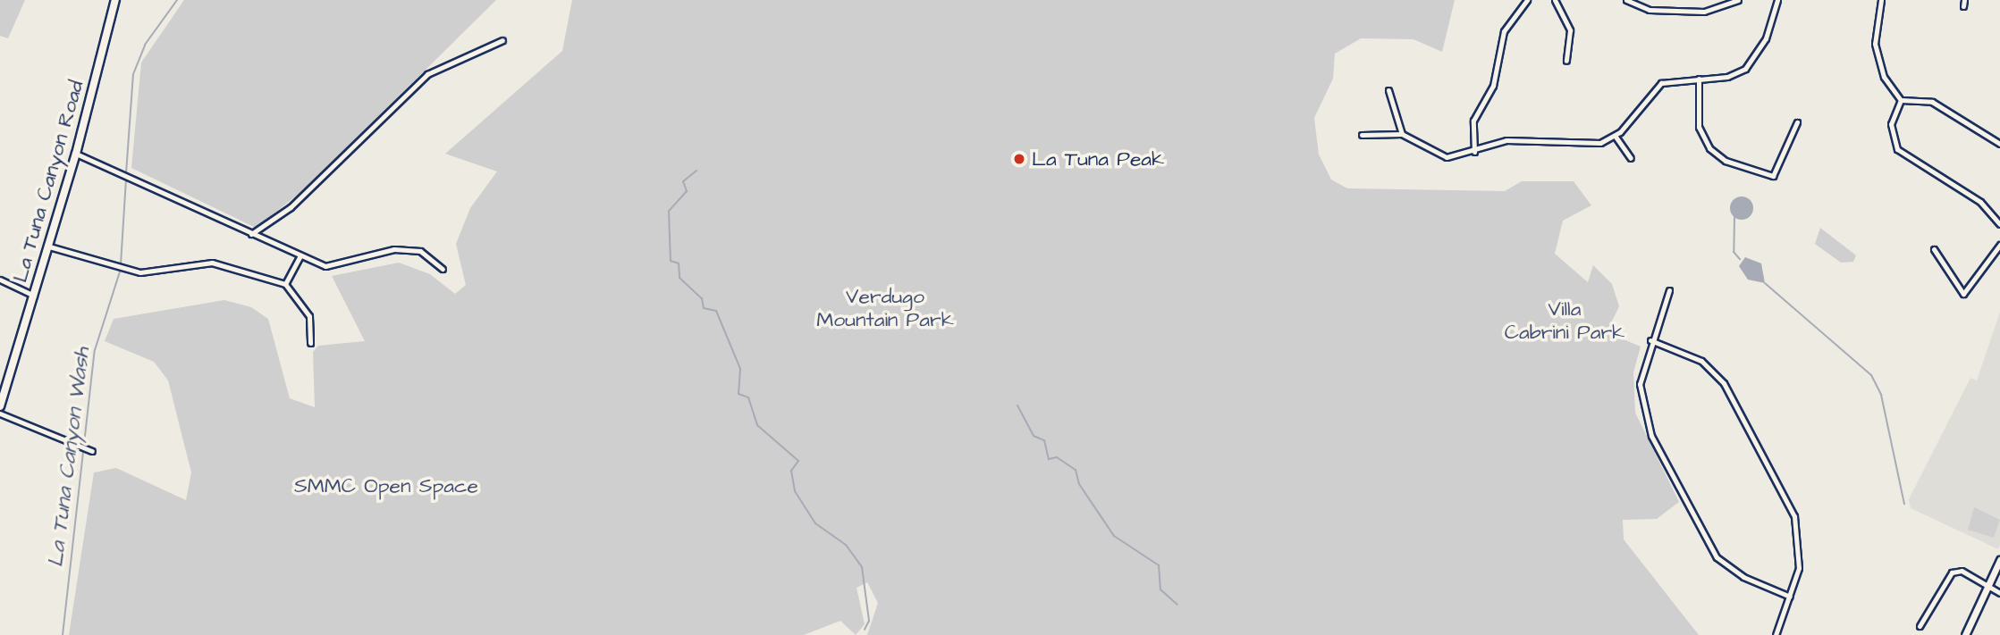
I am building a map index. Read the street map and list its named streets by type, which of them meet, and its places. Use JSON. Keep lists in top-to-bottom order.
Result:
{
  "streets": {
    "main road": ["La Tuna Canyon Road"]
  },
  "water": ["La Tuna Canyon Wash"],
  "parks": ["Verdugo Mountain Park", "Villa Cabrini Park", "SMMC Open Space"],
  "places": ["La Tuna Peak"]
}
